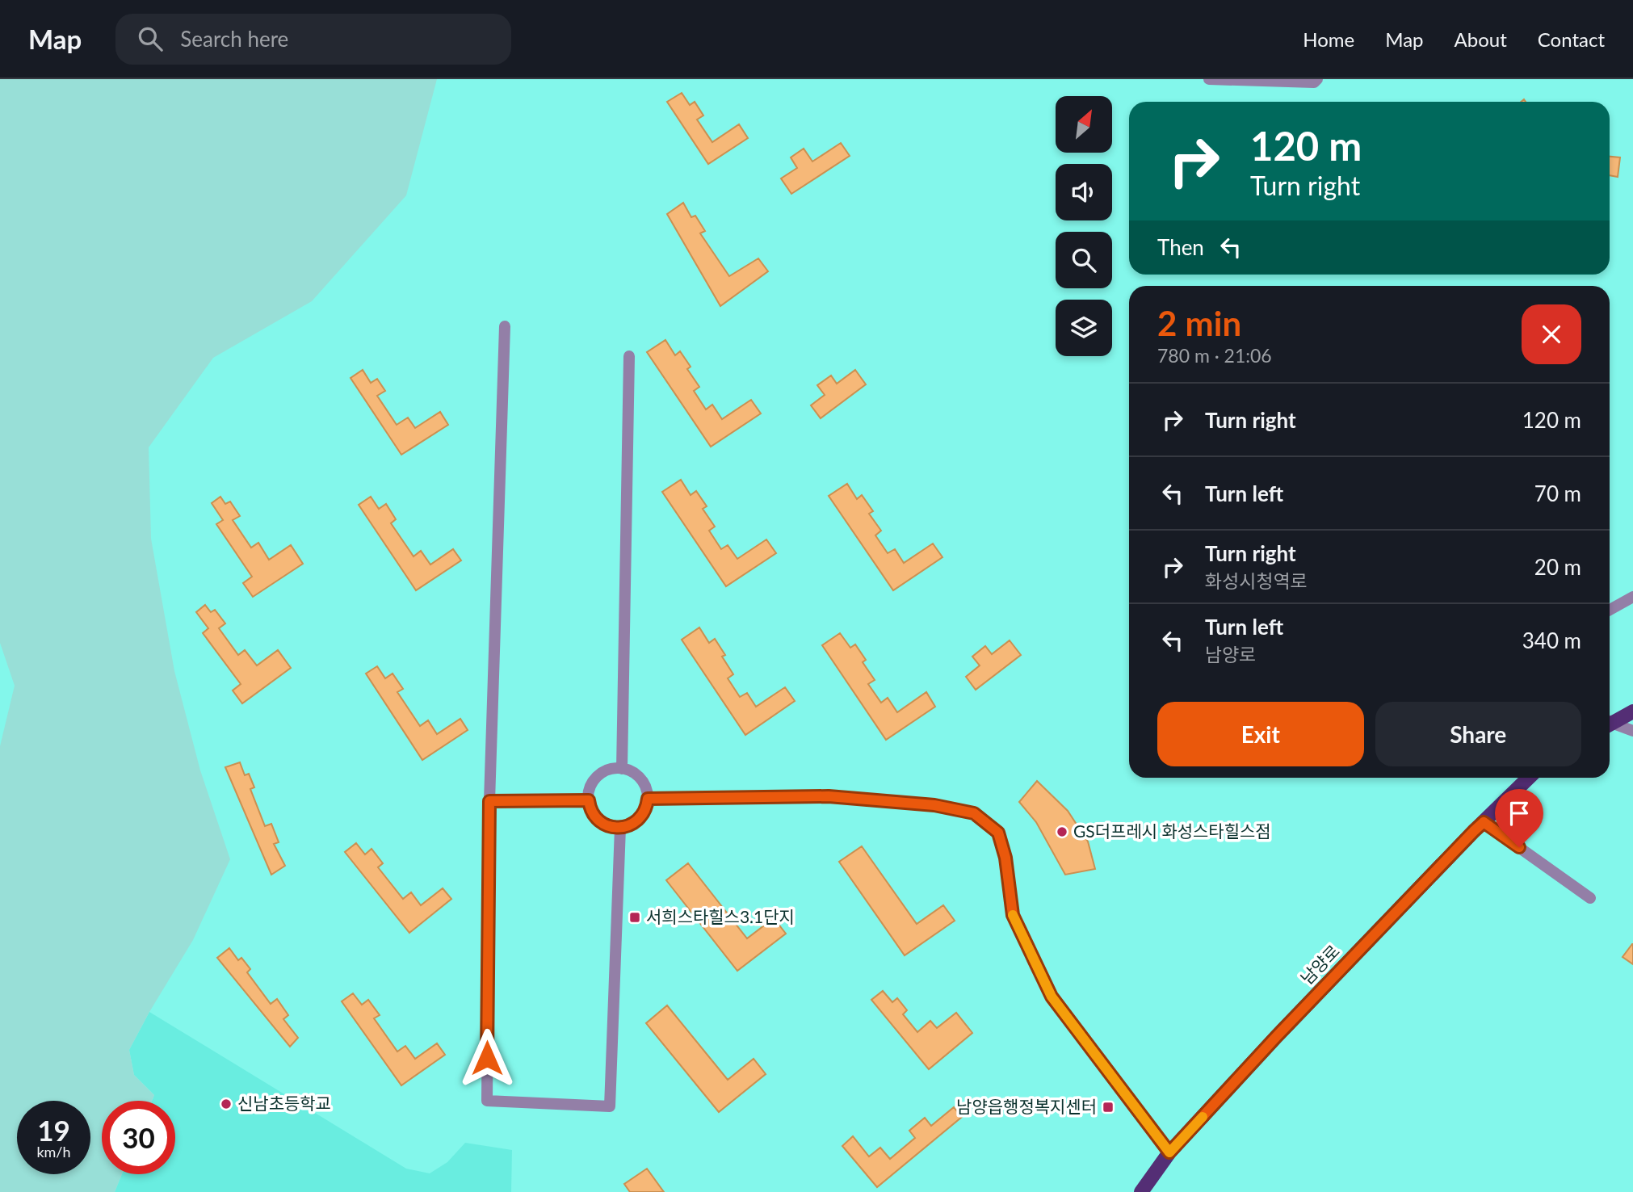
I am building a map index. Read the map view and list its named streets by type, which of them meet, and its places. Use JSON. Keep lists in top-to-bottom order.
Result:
{
  "streets": {
    "main road": ["남양로"]
  },
  "places": {
    "other": ["GS더프레시 화성스타힐스점", "신남초등학교"],
    "transit": ["서희스타힐스3.1단지", "남양읍행정복지센터"]
  },
  "north": "top right",
  "page": {
    "header": "Map",
    "search": "Search here",
    "nav": [
      "Home",
      "Map",
      "About",
      "Contact"
    ],
    "turn": ["120 m", "Turn right"],
    "then": "Then",
    "heading": ["2 min", "780 m · 21:06"],
    "list": [
      {
        "name": "Turn right",
        "value": "120 m"
      },
      {
        "name": "Turn left",
        "value": "70 m"
      },
      {
        "name": "Turn right",
        "note": "화성시청역로",
        "value": "20 m"
      },
      {
        "name": "Turn left",
        "note": "남양로",
        "value": "340 m"
      }
    ],
    "buttons": ["Exit", "Share"],
    "speed": "19 km/h",
    "limit": "30"
  }
}
